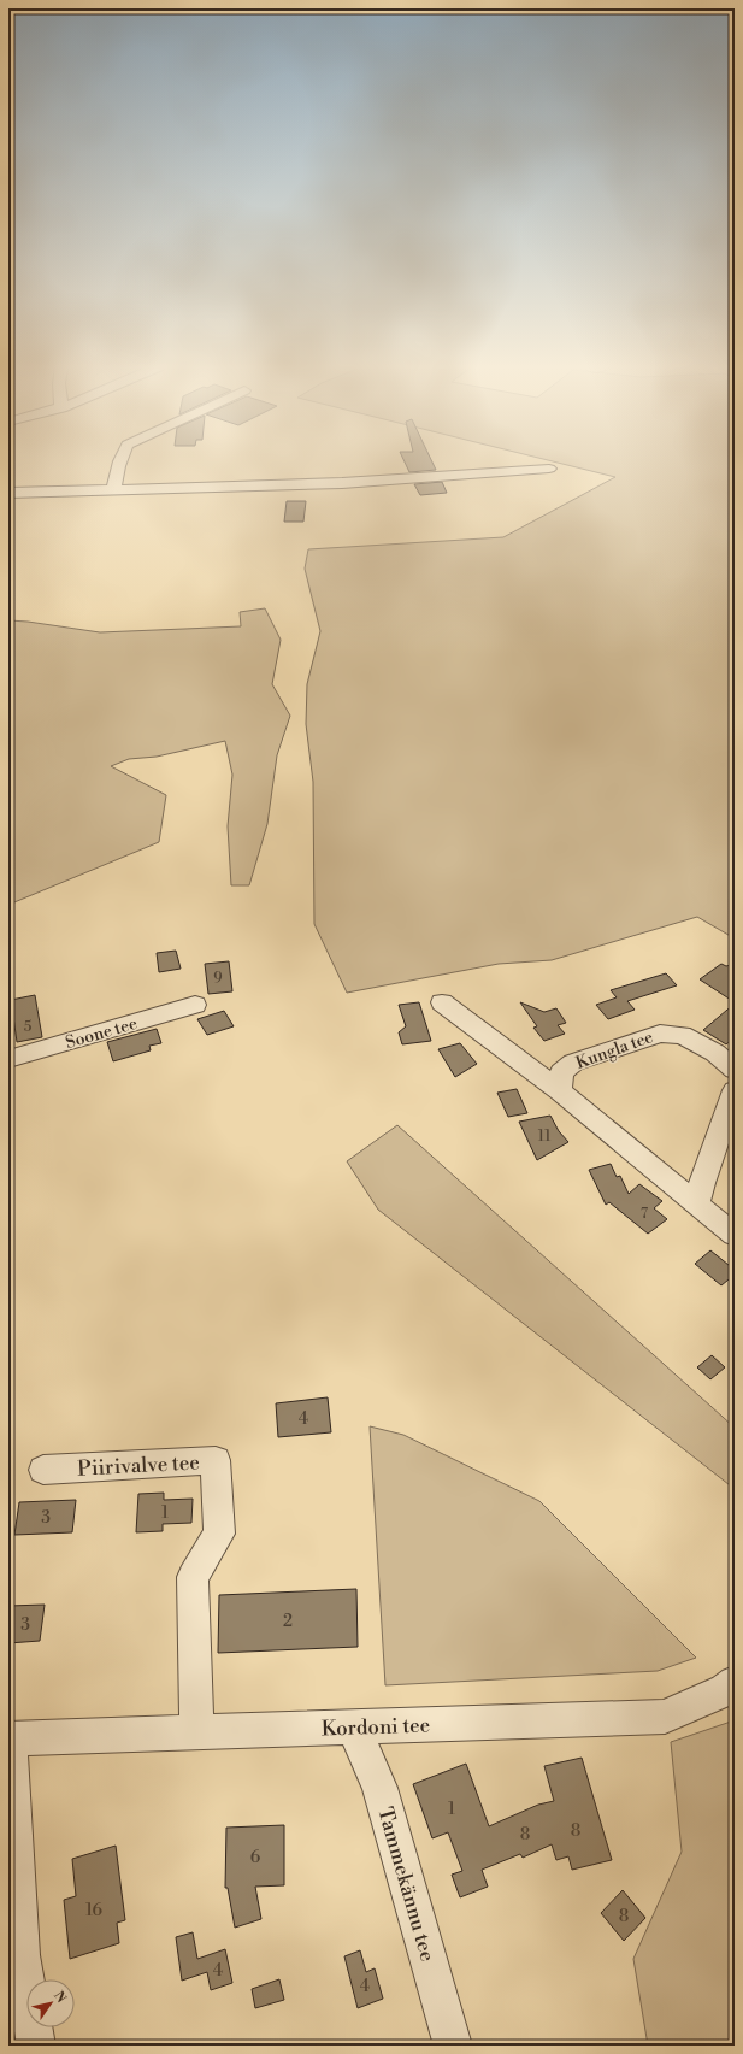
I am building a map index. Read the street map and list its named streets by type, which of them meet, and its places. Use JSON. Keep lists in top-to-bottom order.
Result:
{
  "streets": {
    "street": [
      "Soone tee",
      "Kungla tee",
      "Piirivalve tee",
      "Kordoni tee",
      "Tammekännu tee"
    ]
  },
  "crossings": [
    ["Piirivalve tee", "Kordoni tee"],
    ["Kordoni tee", "Tammekännu tee"]
  ],
  "house_numbers": [
    "9",
    "5",
    "11",
    "7",
    "4",
    "1",
    "3",
    "2",
    "3",
    "1",
    "8",
    "8",
    "6",
    "16",
    "8",
    "4",
    "4"
  ],
  "north": "top right"
}
